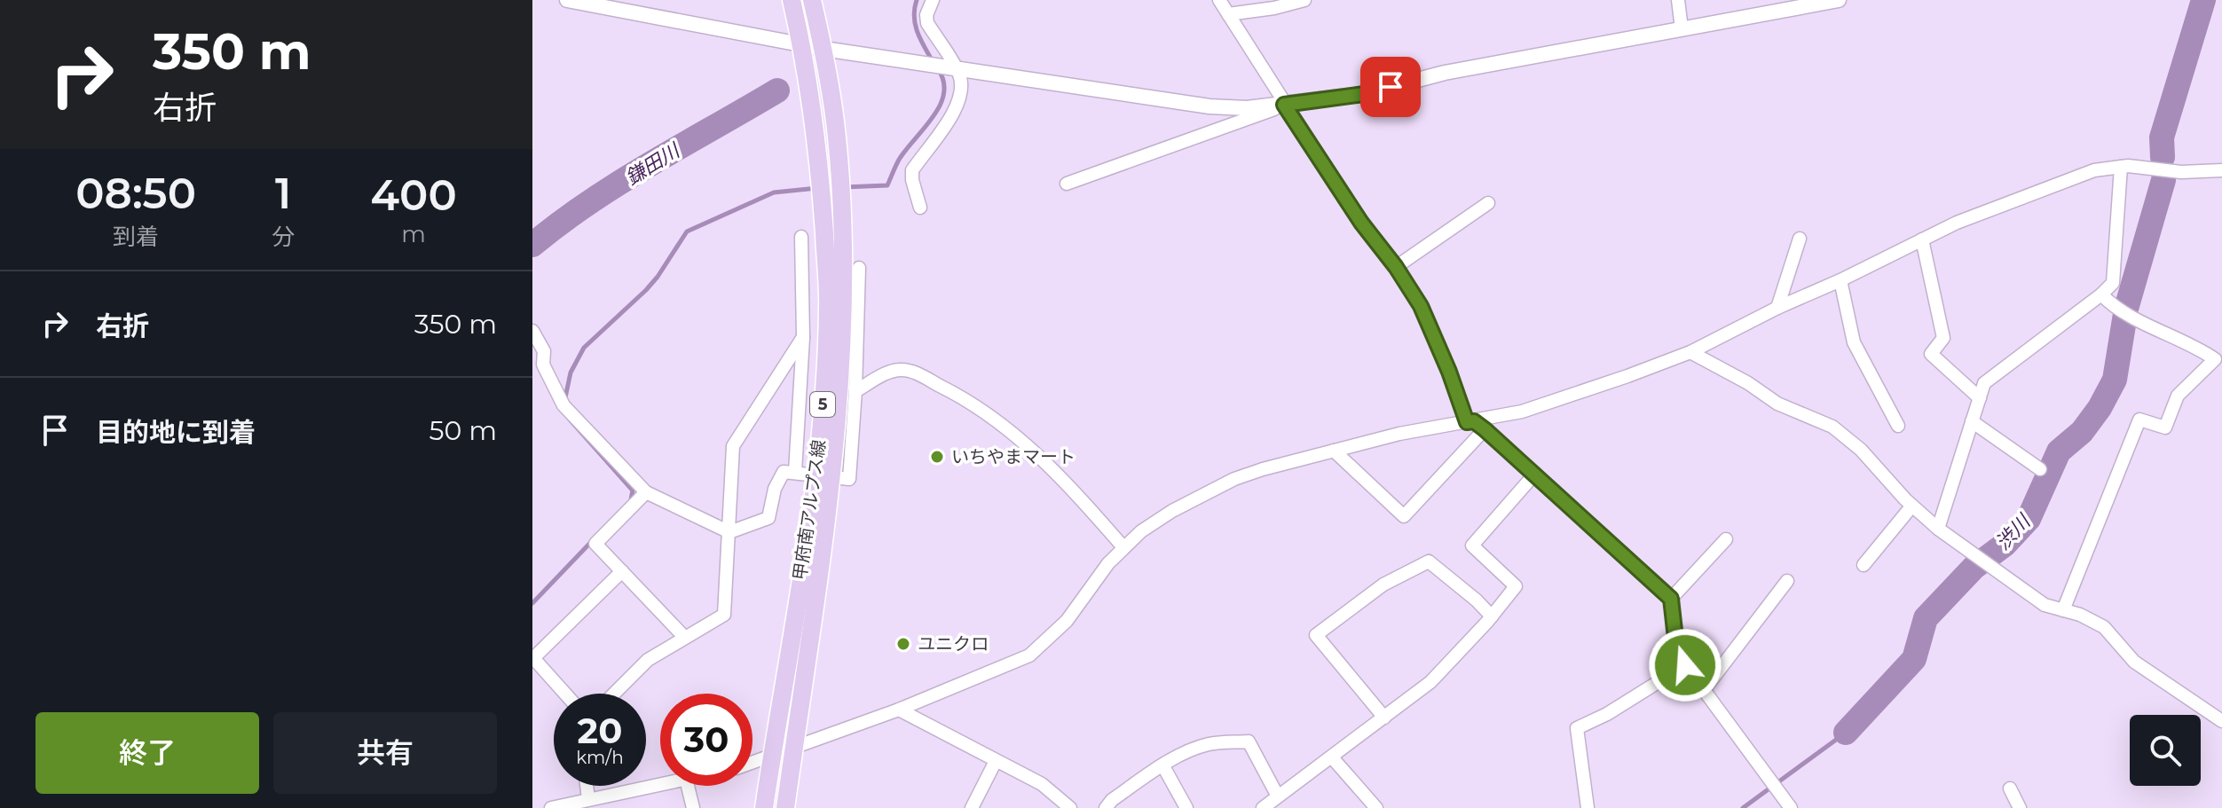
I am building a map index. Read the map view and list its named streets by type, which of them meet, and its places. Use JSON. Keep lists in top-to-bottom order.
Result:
{
  "streets": {
    "main road": ["5", "甲府南アルプス線"]
  },
  "water": ["鎌田川", "渋川"],
  "places": ["いちやまマート", "ユニクロ"],
  "page": {
    "turn": ["350 m", "右折"],
    "eta": [
      "08:50",
      "到着",
      "1",
      "分",
      "400",
      "m"
    ],
    "list": [
      {
        "name": "右折",
        "value": "350 m"
      },
      {
        "name": "目的地に到着",
        "value": "50 m"
      }
    ],
    "speed": "20 km/h",
    "limit": "30",
    "buttons": ["終了", "共有"]
  }
}
